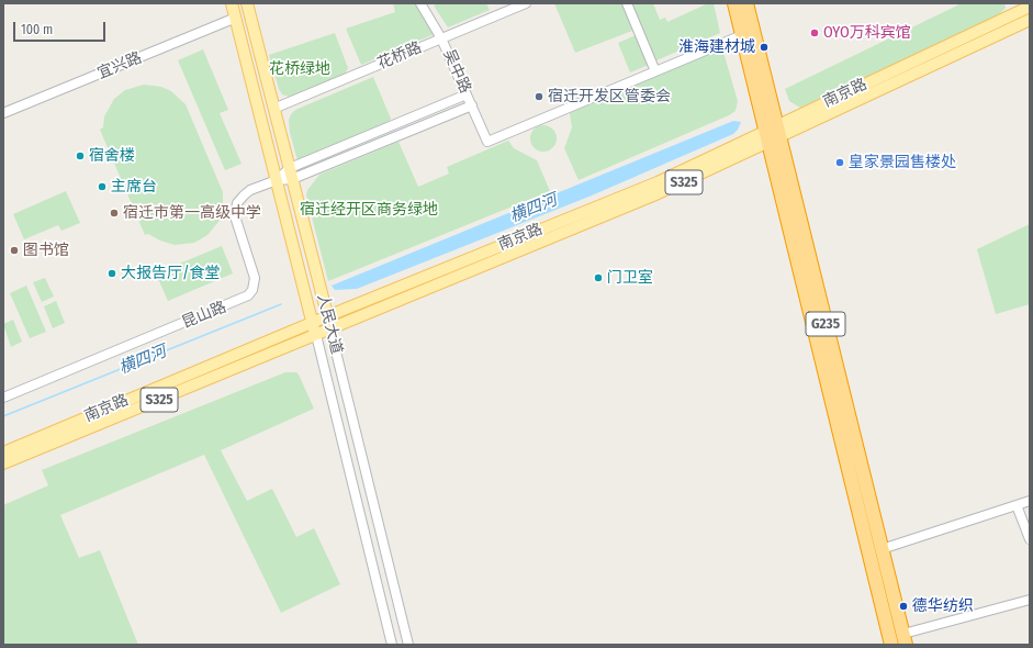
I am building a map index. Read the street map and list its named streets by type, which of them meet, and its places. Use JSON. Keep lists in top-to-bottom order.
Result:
{
  "streets": {
    "highway": ["G235"],
    "main road": ["南京路", "S325", "人民大道"],
    "street": [
      "花桥路",
      "宜兴路",
      "吴中路",
      "昆山路"
    ]
  },
  "crossings": [
    ["花桥路", "吴中路"],
    ["花桥路", "人民大道"],
    ["宜兴路", "人民大道"],
    ["南京路", "人民大道"],
    ["南京路", "G235"],
    ["昆山路", "人民大道"]
  ],
  "water": ["横四河"],
  "parks": ["花桥绿地", "宿迁经开区商务绿地"],
  "places": [
    "OYO万科宾馆",
    "淮海建材城",
    "宿迁开发区管委会",
    "宿舍楼",
    "皇家景园售楼处",
    "主席台",
    "宿迁市第一高级中学",
    "图书馆",
    "大报告厅/食堂",
    "门卫室",
    "德华纺织"
  ],
  "scale_bar": "100 m"
}
